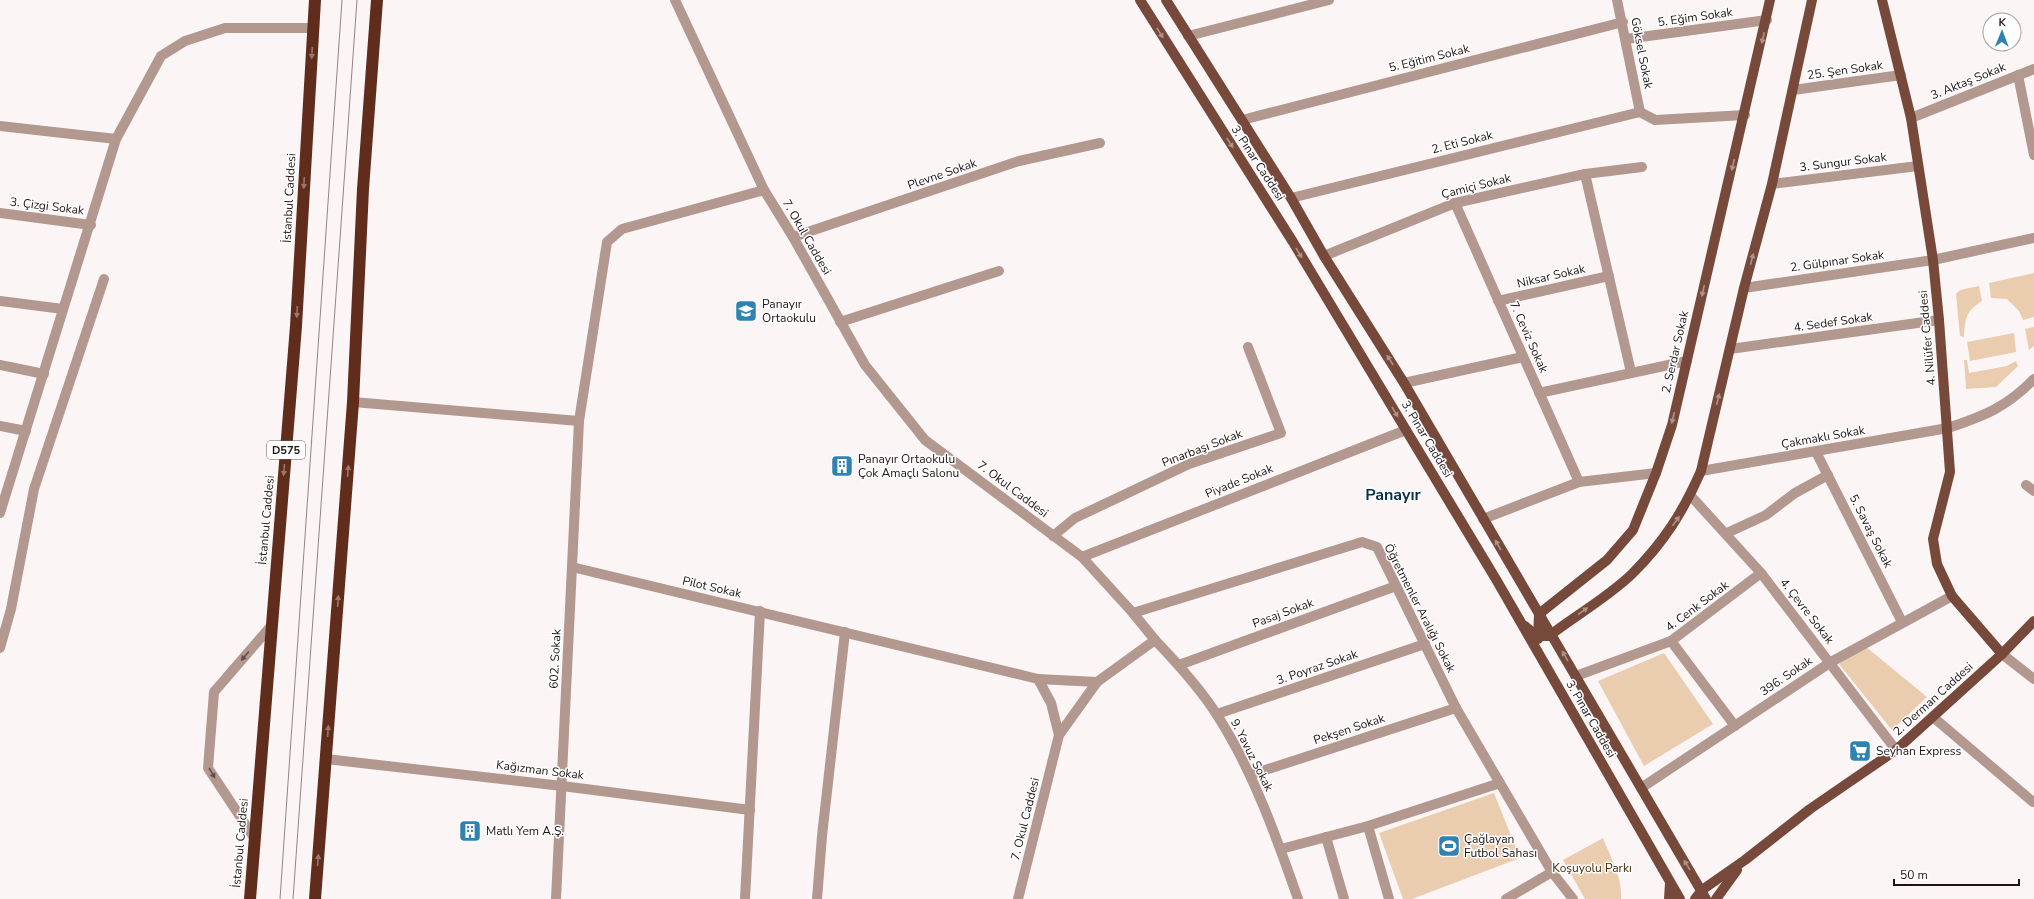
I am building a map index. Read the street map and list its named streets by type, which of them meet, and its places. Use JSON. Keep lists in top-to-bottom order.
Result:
{
  "streets": {
    "highway": ["İstanbul Caddesi", "D575"],
    "main road": [
      "3. Pınar Caddesi",
      "4. Nilüfer Caddesi",
      "2. Serdar Sokak",
      "2. Derman Caddesi"
    ],
    "street": [
      "5. Eğim Sokak",
      "Göksel Sokak",
      "5. Eğitim Sokak",
      "25. Şen Sokak",
      "3. Aktaş Sokak",
      "2. Eti Sokak",
      "3. Sungur Sokak",
      "Plevne Sokak",
      "Çamiçi Sokak",
      "3. Çizgi Sokak",
      "7. Okul Caddesi",
      "2. Gülpınar Sokak",
      "Niksar Sokak",
      "4. Sedef Sokak",
      "7. Ceviz Sokak",
      "Çakmaklı Sokak",
      "Pınarbaşı Sokak",
      "Piyade Sokak",
      "5. Savaş Sokak",
      "Pilot Sokak",
      "4. Cenk Sokak",
      "Öğretmenler Aralığı Sokak",
      "4. Çevre Sokak",
      "Pasaj Sokak",
      "602. Sokak",
      "3. Poyraz Sokak",
      "396. Sokak",
      "Pekşen Sokak",
      "9. Yavuz Sokak",
      "Kağızman Sokak"
    ]
  },
  "crossings": [
    ["5. Eğim Sokak", "Göksel Sokak"],
    ["5. Eğim Sokak", "2. Serdar Sokak"],
    ["Göksel Sokak", "5. Eğitim Sokak"],
    ["Göksel Sokak", "2. Eti Sokak"],
    ["25. Şen Sokak", "4. Nilüfer Caddesi"],
    ["3. Aktaş Sokak", "4. Nilüfer Caddesi"],
    ["3. Sungur Sokak", "4. Nilüfer Caddesi"],
    ["3. Pınar Caddesi", "Piyade Sokak"],
    ["Plevne Sokak", "7. Okul Caddesi"],
    ["Çamiçi Sokak", "7. Ceviz Sokak"],
    ["7. Okul Caddesi", "Pınarbaşı Sokak"],
    ["7. Okul Caddesi", "Piyade Sokak"],
    ["7. Okul Caddesi", "Pilot Sokak"],
    ["7. Okul Caddesi", "Öğretmenler Aralığı Sokak"],
    ["7. Okul Caddesi", "602. Sokak"],
    ["7. Okul Caddesi", "9. Yavuz Sokak"],
    ["2. Gülpınar Sokak", "4. Nilüfer Caddesi"],
    ["Niksar Sokak", "7. Ceviz Sokak"],
    ["4. Sedef Sokak", "4. Nilüfer Caddesi"],
    ["4. Nilüfer Caddesi", "Çakmaklı Sokak"],
    ["4. Nilüfer Caddesi", "396. Sokak"],
    ["4. Nilüfer Caddesi", "2. Derman Caddesi"],
    ["Çakmaklı Sokak", "5. Savaş Sokak"],
    ["5. Savaş Sokak", "396. Sokak"],
    ["Pilot Sokak", "602. Sokak"],
    ["4. Cenk Sokak", "4. Çevre Sokak"],
    ["Öğretmenler Aralığı Sokak", "Pasaj Sokak"],
    ["Öğretmenler Aralığı Sokak", "3. Poyraz Sokak"],
    ["Öğretmenler Aralığı Sokak", "Pekşen Sokak"],
    ["4. Çevre Sokak", "396. Sokak"],
    ["4. Çevre Sokak", "2. Derman Caddesi"],
    ["Pasaj Sokak", "9. Yavuz Sokak"],
    ["602. Sokak", "Kağızman Sokak"],
    ["3. Poyraz Sokak", "9. Yavuz Sokak"],
    ["Pekşen Sokak", "9. Yavuz Sokak"]
  ],
  "districts": ["Panayır"],
  "parks": ["Koşuyolu Parkı"],
  "places": {
    "school or university": ["Panayır Ortaokulu"],
    "building": ["Panayır Ortaokulu Çok Amaçlı Salonu", "Matlı Yem A.Ş."],
    "supermarket": ["Seyhan Express"],
    "sports": ["Çağlayan Futbol Sahası"]
  },
  "scale_bar": "50 m",
  "north": "top"
}
